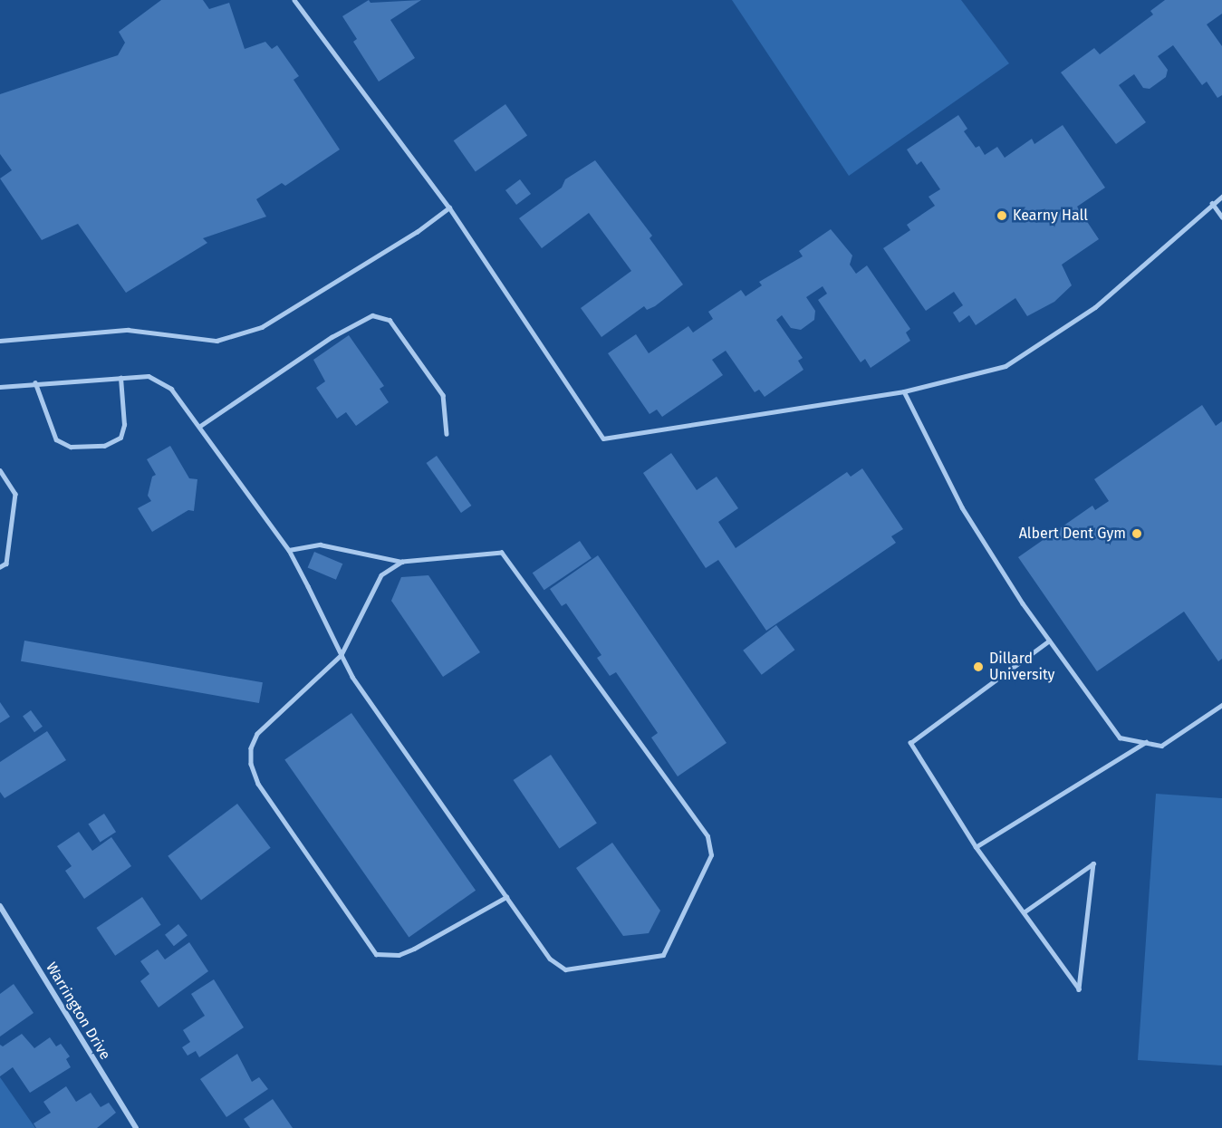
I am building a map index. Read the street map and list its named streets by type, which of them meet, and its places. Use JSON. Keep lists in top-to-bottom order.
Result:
{
  "streets": {
    "street": ["Warrington Drive"]
  },
  "places": ["Kearny Hall", "Albert Dent Gym", "Dillard University"]
}
